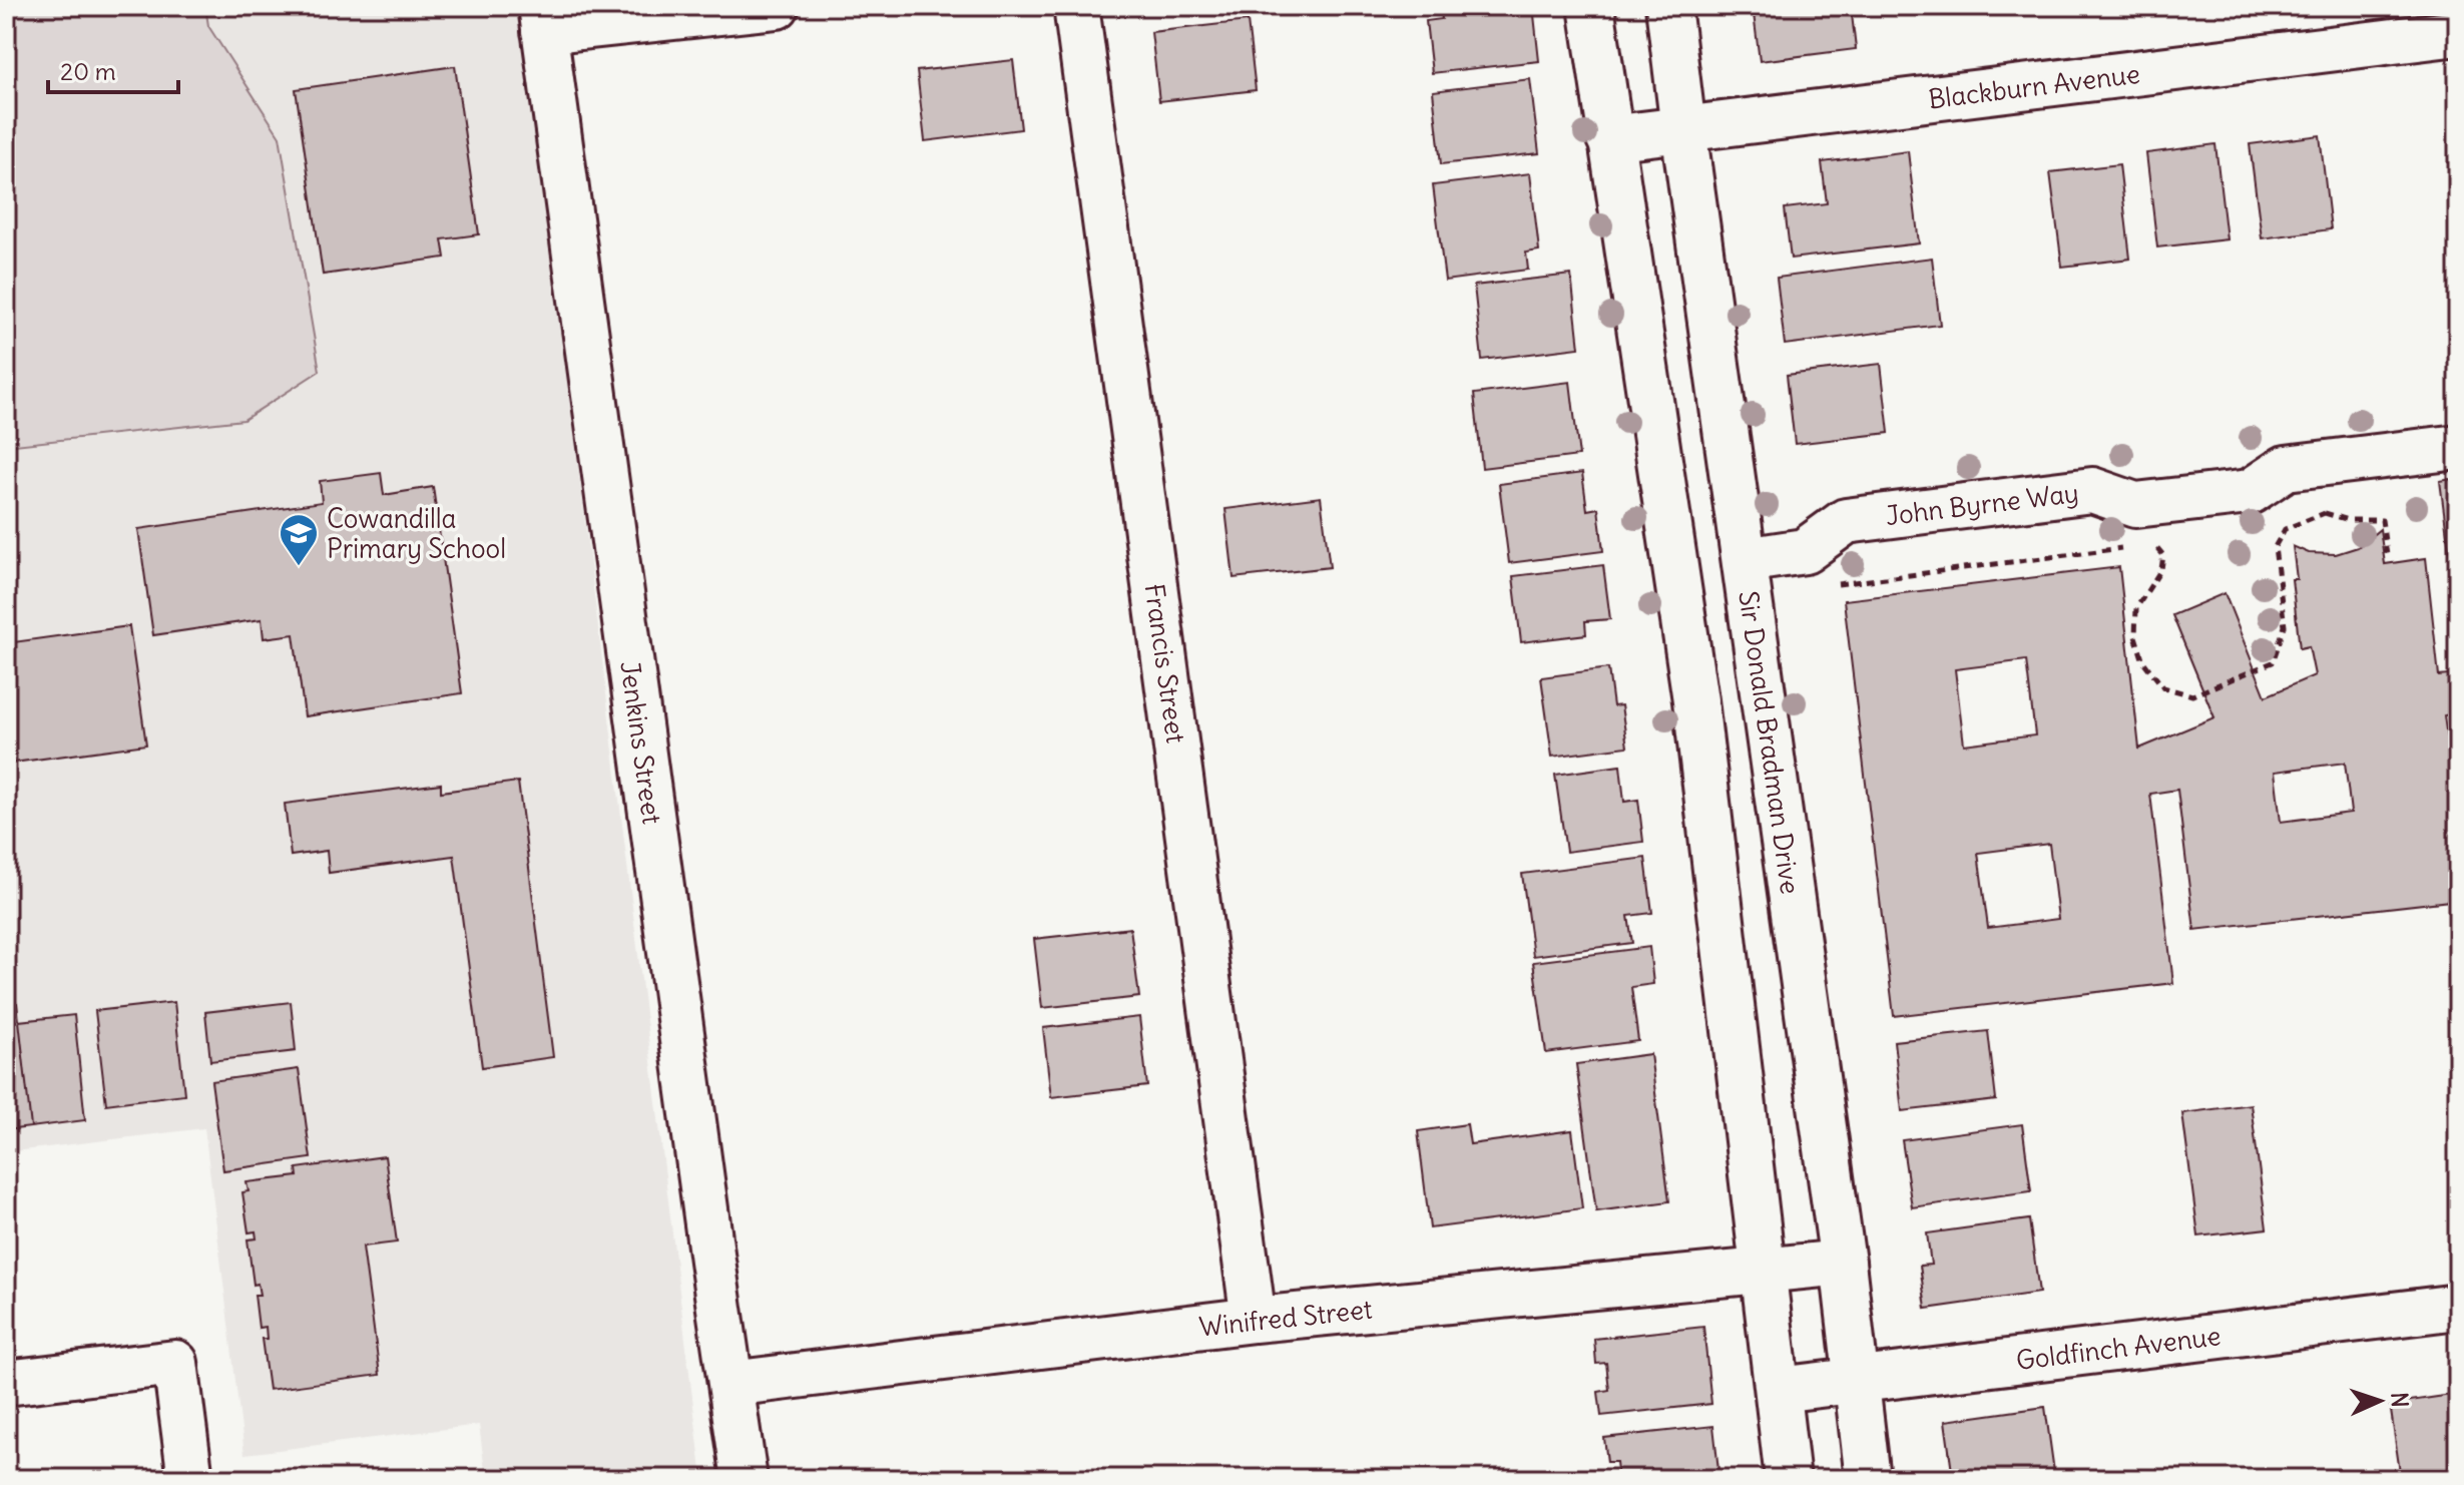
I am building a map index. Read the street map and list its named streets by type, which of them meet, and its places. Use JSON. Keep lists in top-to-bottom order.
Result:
{
  "streets": {
    "street": [
      "Blackburn Avenue",
      "John Byrne Way",
      "Francis Street",
      "Jenkins Street",
      "Sir Donald Bradman Drive",
      "Winifred Street",
      "Goldfinch Avenue"
    ]
  },
  "crossings": [
    ["Blackburn Avenue", "Sir Donald Bradman Drive"],
    ["John Byrne Way", "Sir Donald Bradman Drive"],
    ["Francis Street", "Winifred Street"],
    ["Jenkins Street", "Winifred Street"],
    ["Sir Donald Bradman Drive", "Winifred Street"],
    ["Sir Donald Bradman Drive", "Goldfinch Avenue"]
  ],
  "places": {
    "school or university": ["Cowandilla Primary School"]
  },
  "scale_bar": "20 m",
  "north": "right"
}
